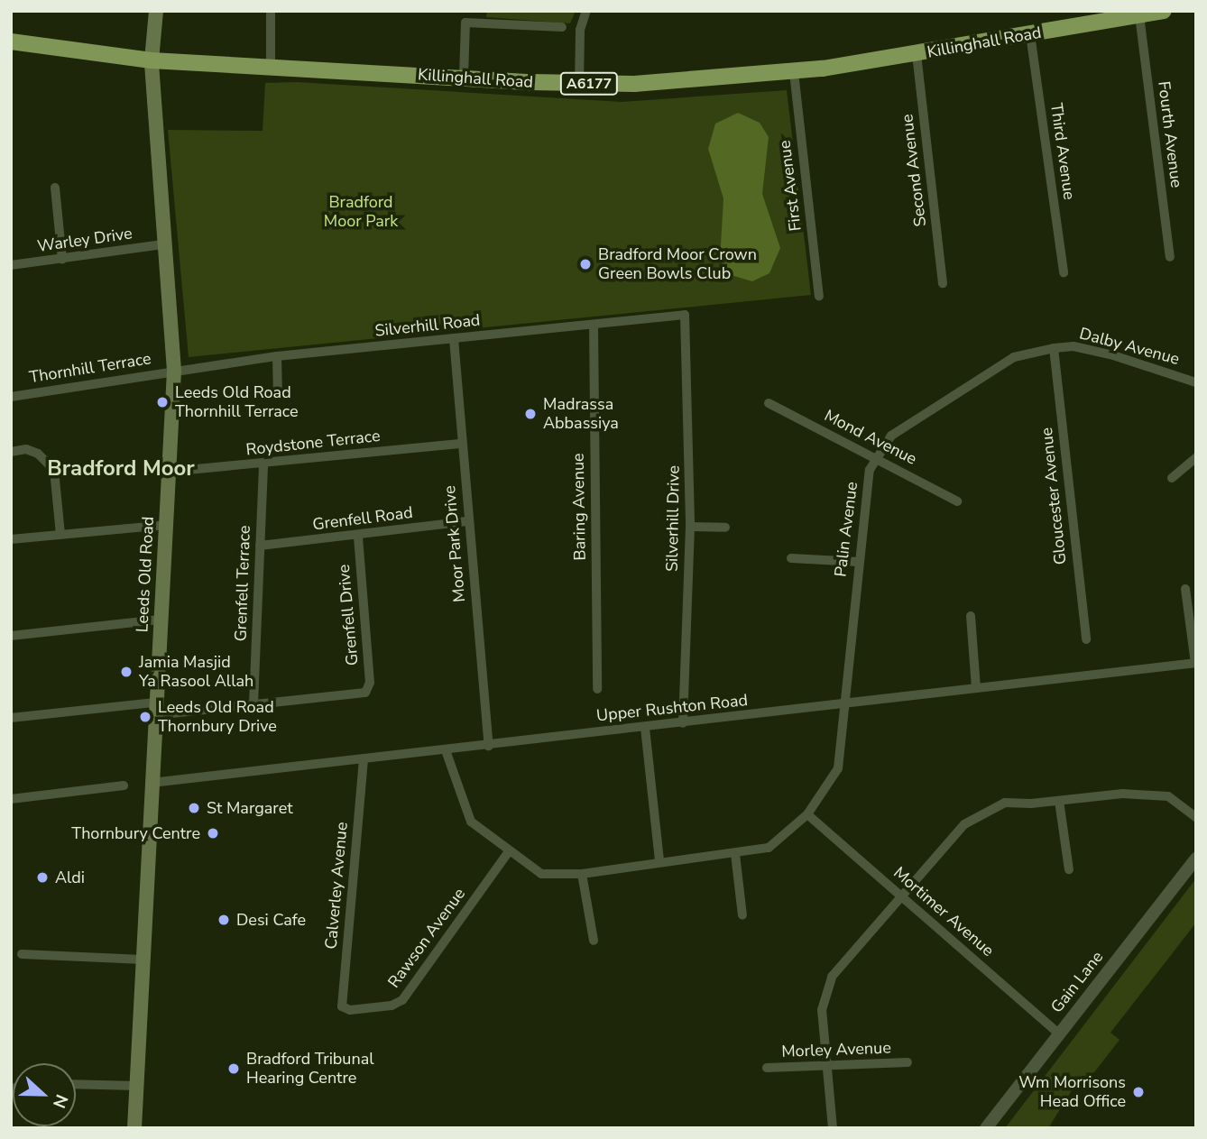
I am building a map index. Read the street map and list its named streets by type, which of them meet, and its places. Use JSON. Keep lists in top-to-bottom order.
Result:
{
  "streets": {
    "highway": ["Killinghall Road", "A6177"],
    "main road": ["Leeds Old Road"],
    "street": [
      "Fourth Avenue",
      "Third Avenue",
      "Second Avenue",
      "First Avenue",
      "Warley Drive",
      "Silverhill Road",
      "Dalby Avenue",
      "Thornhill Terrace",
      "Mond Avenue",
      "Roydstone Terrace",
      "Gloucester Avenue",
      "Baring Avenue",
      "Grenfell Road",
      "Silverhill Drive",
      "Palin Avenue",
      "Moor Park Drive",
      "Grenfell Terrace",
      "Grenfell Drive",
      "Upper Rushton Road",
      "Calverley Avenue",
      "Mortimer Avenue",
      "Rawson Avenue",
      "Gain Lane",
      "Morley Avenue"
    ]
  },
  "crossings": [
    ["Killinghall Road", "Fourth Avenue"],
    ["Killinghall Road", "Third Avenue"],
    ["Killinghall Road", "Second Avenue"],
    ["Killinghall Road", "First Avenue"],
    ["Killinghall Road", "Leeds Old Road"],
    ["Warley Drive", "Leeds Old Road"],
    ["Silverhill Road", "Thornhill Terrace"],
    ["Silverhill Road", "Baring Avenue"],
    ["Silverhill Road", "Silverhill Drive"],
    ["Silverhill Road", "Moor Park Drive"],
    ["Silverhill Road", "Leeds Old Road"],
    ["Dalby Avenue", "Gloucester Avenue"],
    ["Dalby Avenue", "Palin Avenue"],
    ["Thornhill Terrace", "Leeds Old Road"],
    ["Mond Avenue", "Palin Avenue"],
    ["Roydstone Terrace", "Moor Park Drive"],
    ["Roydstone Terrace", "Leeds Old Road"],
    ["Roydstone Terrace", "Grenfell Terrace"],
    ["Gloucester Avenue", "Palin Avenue"],
    ["Grenfell Road", "Moor Park Drive"],
    ["Grenfell Road", "Grenfell Terrace"],
    ["Grenfell Road", "Grenfell Drive"],
    ["Silverhill Drive", "Upper Rushton Road"],
    ["Palin Avenue", "Upper Rushton Road"],
    ["Palin Avenue", "Mortimer Avenue"],
    ["Palin Avenue", "Rawson Avenue"],
    ["Moor Park Drive", "Upper Rushton Road"],
    ["Leeds Old Road", "Upper Rushton Road"],
    ["Grenfell Terrace", "Grenfell Drive"],
    ["Upper Rushton Road", "Calverley Avenue"],
    ["Calverley Avenue", "Rawson Avenue"],
    ["Mortimer Avenue", "Gain Lane"]
  ],
  "districts": ["Bradford Moor"],
  "parks": ["Bradford Moor Park"],
  "places": [
    "Bradford Moor Crown Green Bowls Club",
    "Leeds Old Road Thornhill Terrace",
    "Madrassa Abbassiya",
    "Jamia Masjid Ya Rasool Allah",
    "Leeds Old Road Thornbury Drive",
    "St Margaret",
    "Thornbury Centre",
    "Aldi",
    "Desi Cafe",
    "Bradford Tribunal Hearing Centre",
    "Wm Morrisons Head Office"
  ],
  "north": "right"
}
